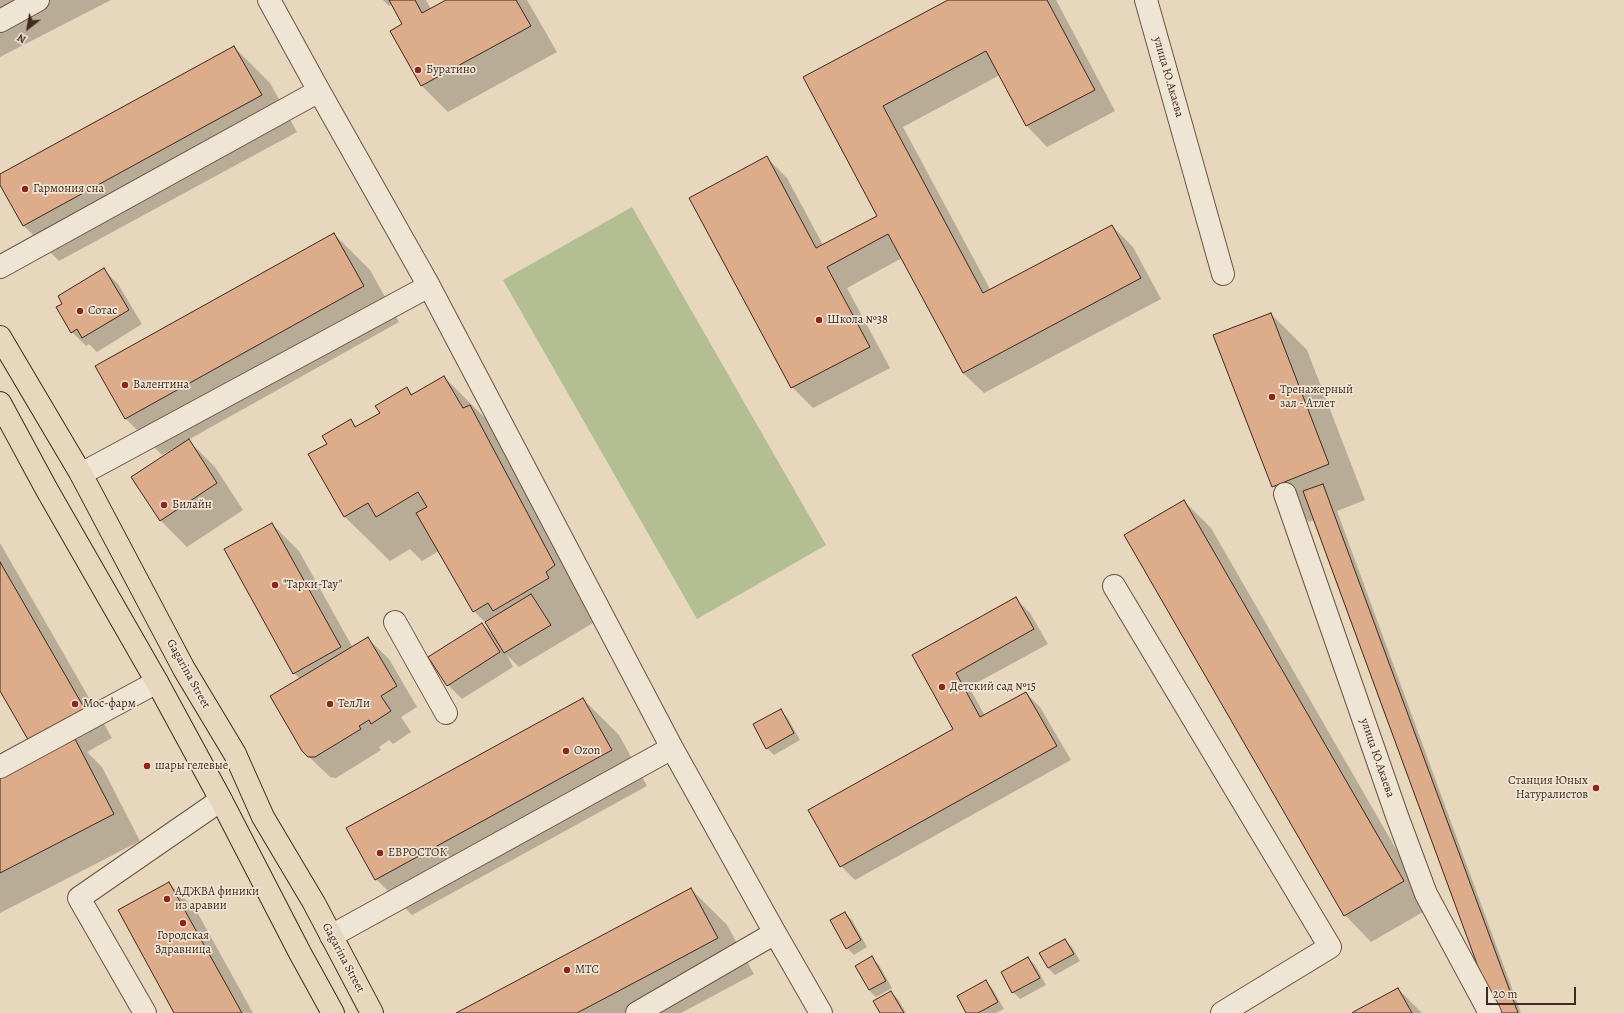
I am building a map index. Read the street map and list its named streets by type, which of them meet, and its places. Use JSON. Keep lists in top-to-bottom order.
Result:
{
  "streets": {
    "main road": ["Gagarina Street"],
    "street": ["улица Ю.Акаева"]
  },
  "places": [
    "Буратино",
    "Гармония сна",
    "Сотас",
    "Школа №38",
    "Валентина",
    "Тренажерный зал - Атлет",
    "Билайн",
    "\"Тарки-Тау\"",
    "Детский сад №15",
    "Мос-фарм",
    "ТелЛи",
    "Ozon",
    "шары гелевые",
    "Станция Юных Натуралистов",
    "ЕВРОСТОК",
    "АДЖВА финики из аравии",
    "Городская Здравница",
    "МТС"
  ],
  "scale_bar": "20 m",
  "north": "bottom left"
}
